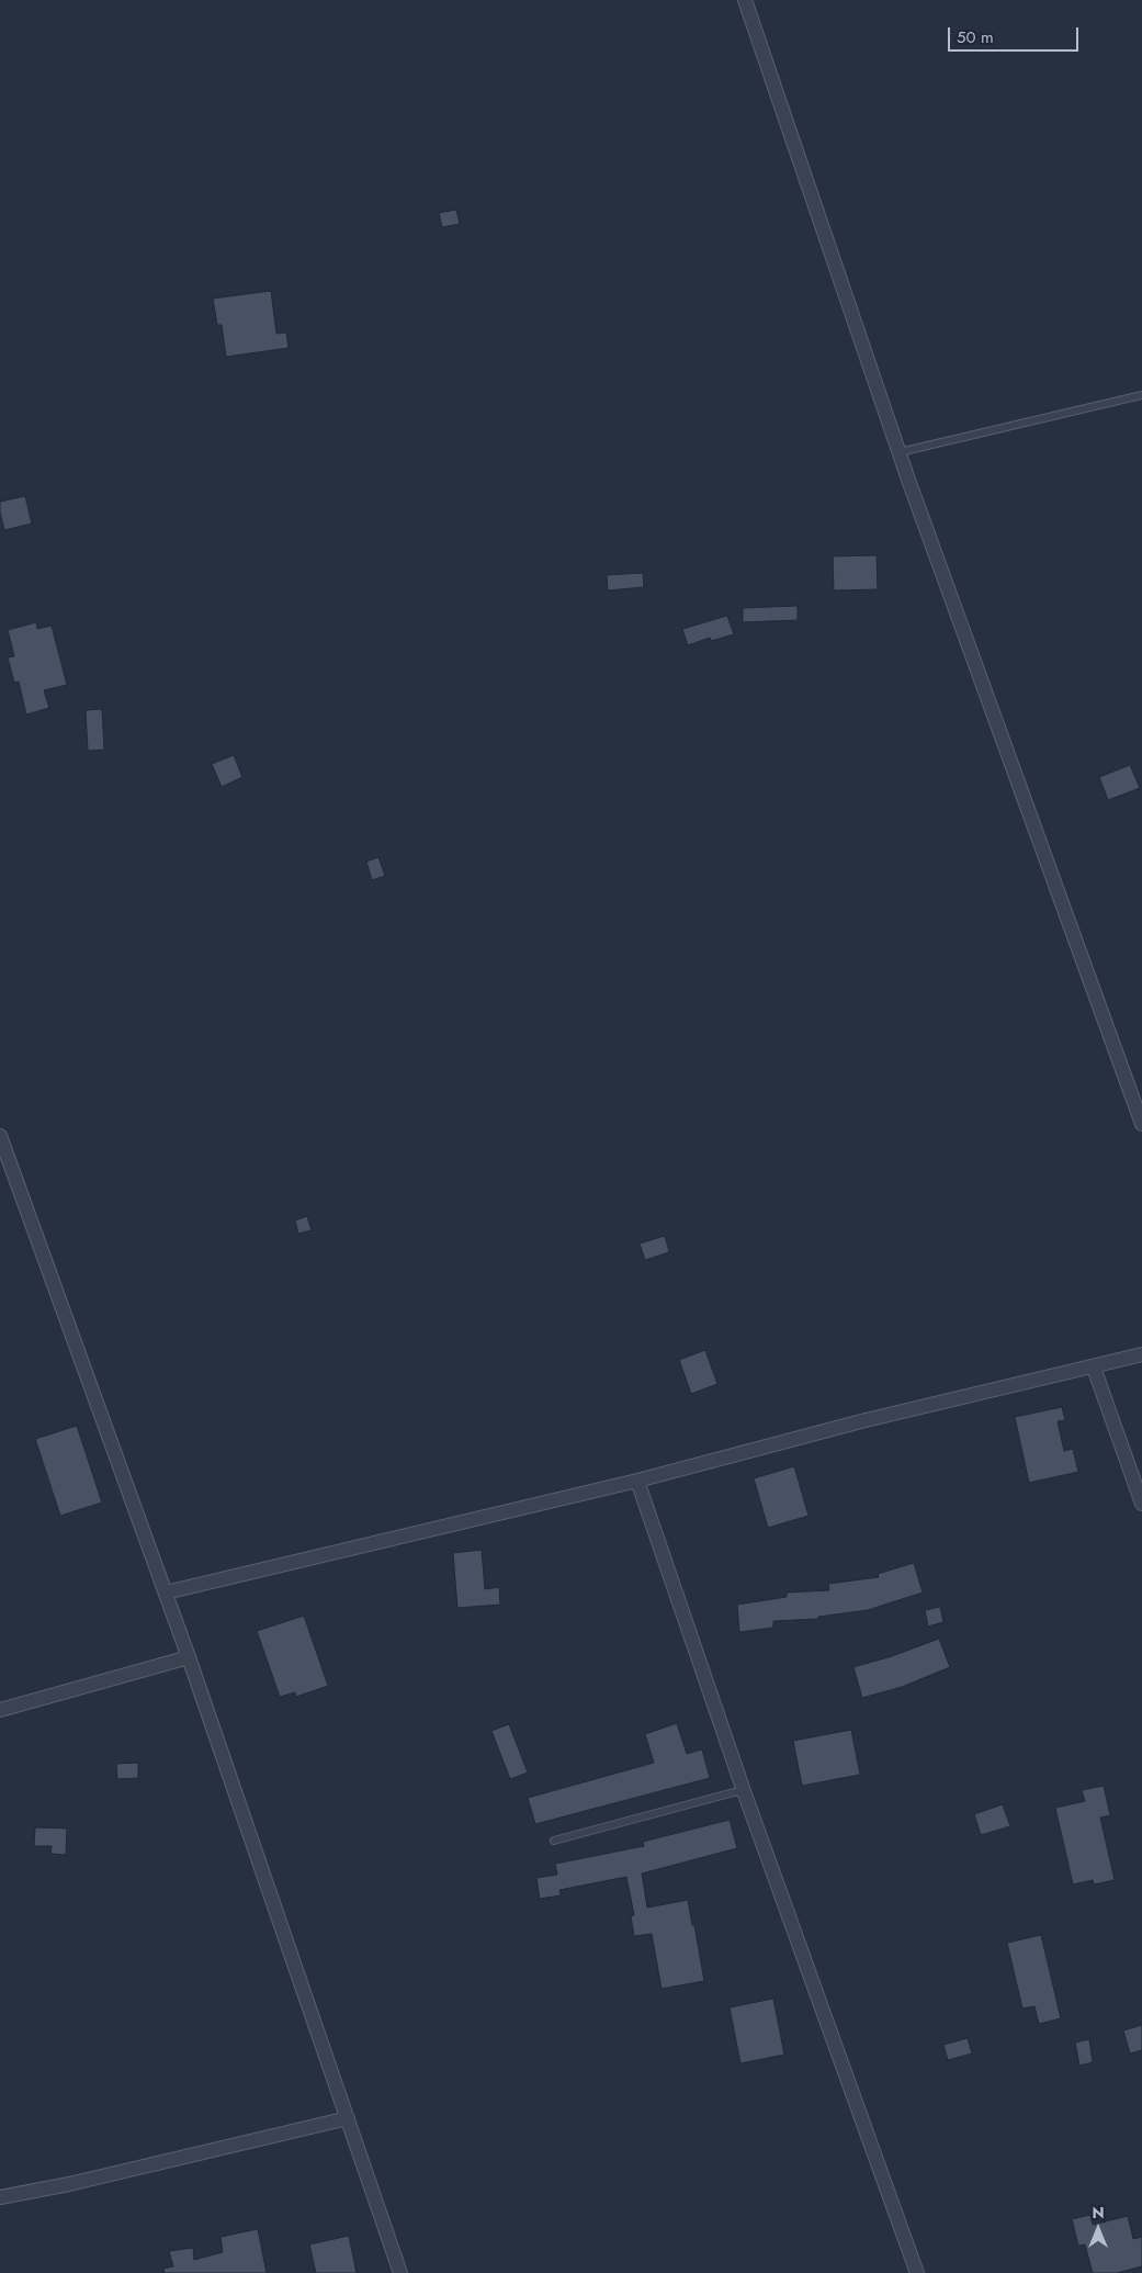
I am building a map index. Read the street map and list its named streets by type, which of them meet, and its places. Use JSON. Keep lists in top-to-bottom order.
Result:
{
  "scale_bar": "50 m",
  "north": "top"
}
